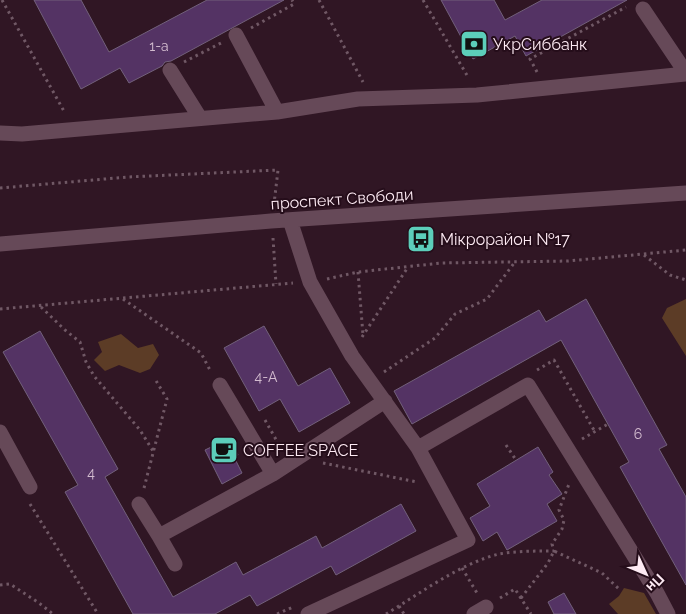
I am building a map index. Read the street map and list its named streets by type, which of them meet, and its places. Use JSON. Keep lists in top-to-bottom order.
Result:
{
  "streets": {
    "street": ["проспект Свободи"]
  },
  "places": {
    "bank": ["УкрСиббанк"],
    "bus stop": ["Мікрорайон №17"],
    "cafe": ["COFFEE SPACE"]
  },
  "house_numbers": [
    "1-а",
    "4-А",
    "6",
    "4"
  ],
  "north": "bottom right"
}
